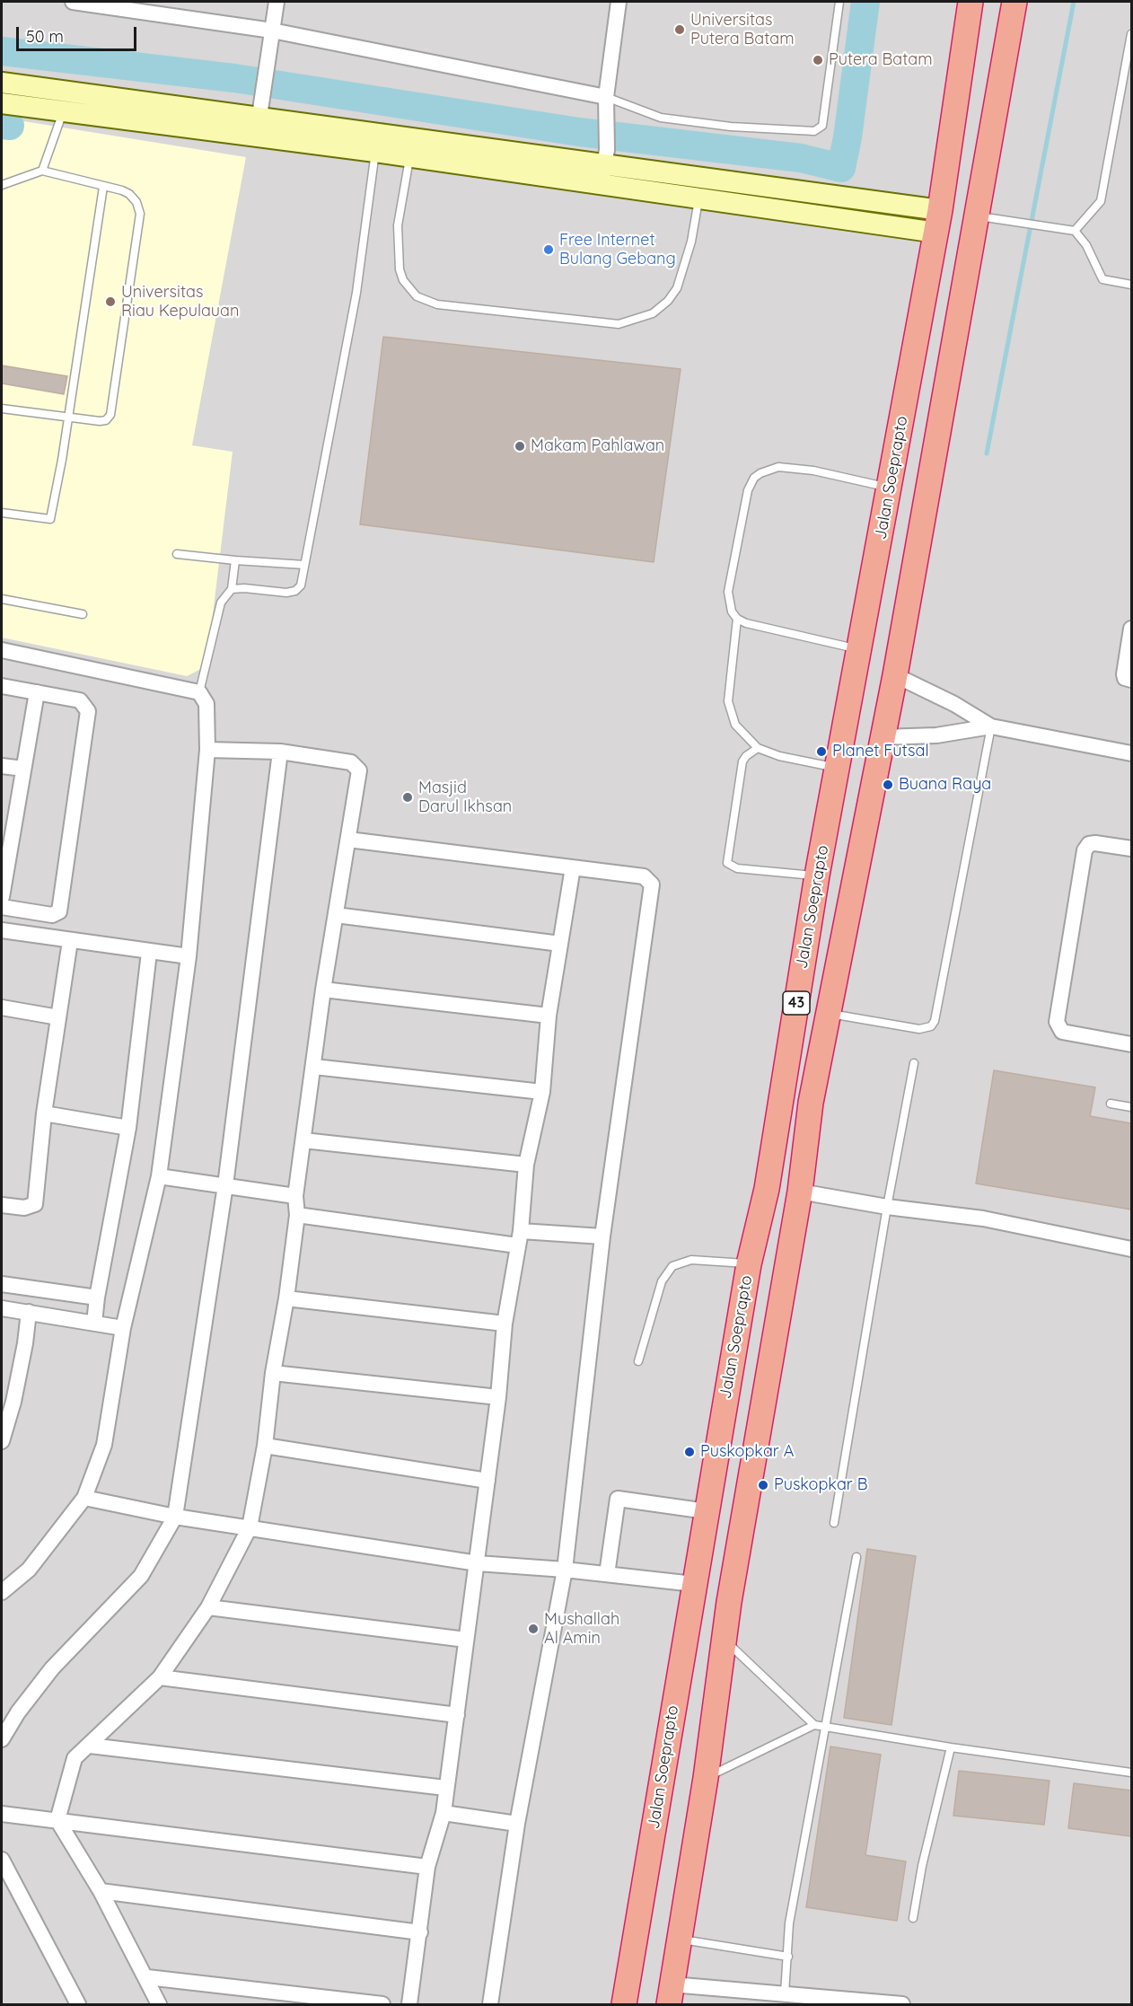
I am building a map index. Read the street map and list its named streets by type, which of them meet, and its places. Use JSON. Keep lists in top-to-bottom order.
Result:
{
  "streets": {
    "highway": ["Jalan Soeprapto", "43"]
  },
  "places": [
    "Universitas Putera Batam",
    "Putera Batam",
    "Free Internet Bulang Gebang",
    "Universitas Riau Kepulauan",
    "Makam Pahlawan",
    "Planet Futsal",
    "Buana Raya",
    "Masjid Darul Ikhsan",
    "Puskopkar A",
    "Puskopkar B",
    "Mushallah Al Amin"
  ],
  "scale_bar": "50 m"
}
